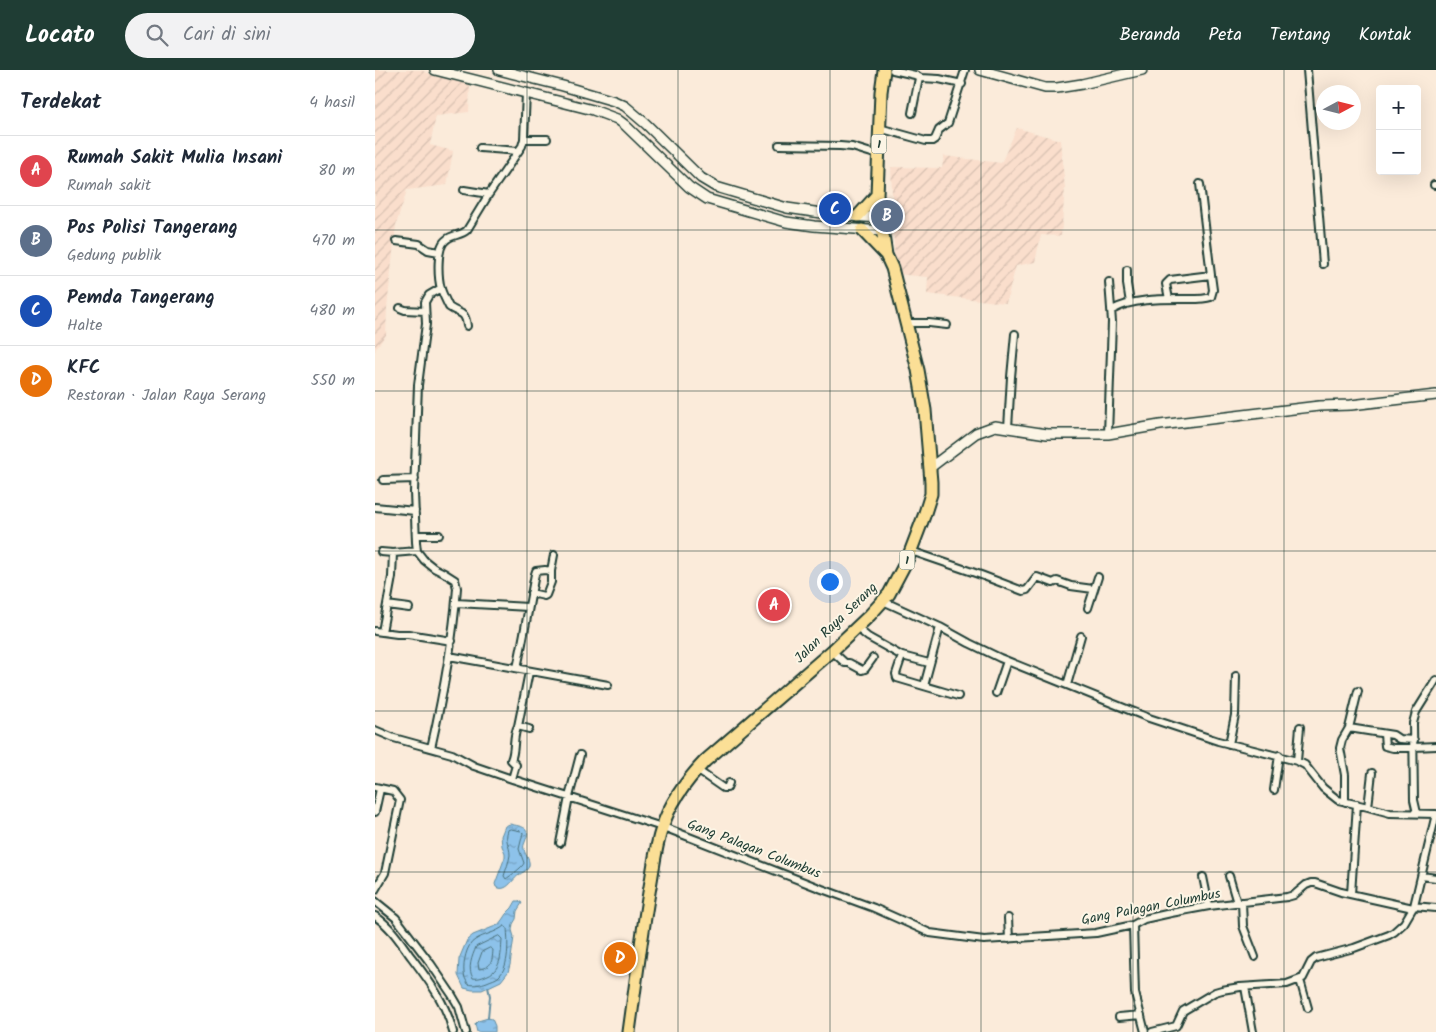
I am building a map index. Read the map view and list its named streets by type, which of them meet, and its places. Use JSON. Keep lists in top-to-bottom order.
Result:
{
  "streets": {
    "highway": ["1", "Jalan Raya Serang"],
    "street": ["Gang Palagan Columbus"]
  },
  "crossings": [
    ["Jalan Raya Serang", "Gang Palagan Columbus"]
  ],
  "north": "right",
  "page": {
    "header": "Locato",
    "search": "Cari di sini",
    "nav": [
      "Beranda",
      "Peta",
      "Tentang",
      "Kontak"
    ],
    "heading": ["Terdekat", "4 hasil"],
    "map_buttons": ["+", "−"],
    "list": [
      {
        "mark": "A",
        "name": "Rumah Sakit Mulia Insani",
        "note": "Rumah sakit",
        "value": "80 m"
      },
      {
        "mark": "B",
        "name": "Pos Polisi Tangerang",
        "note": "Gedung publik",
        "value": "470 m"
      },
      {
        "mark": "C",
        "name": "Pemda Tangerang",
        "note": "Halte",
        "value": "480 m"
      },
      {
        "mark": "D",
        "name": "KFC",
        "note": "Restoran · Jalan Raya Serang",
        "value": "550 m"
      }
    ],
    "pins": [
      "C",
      "B",
      "A",
      "D"
    ]
  }
}
